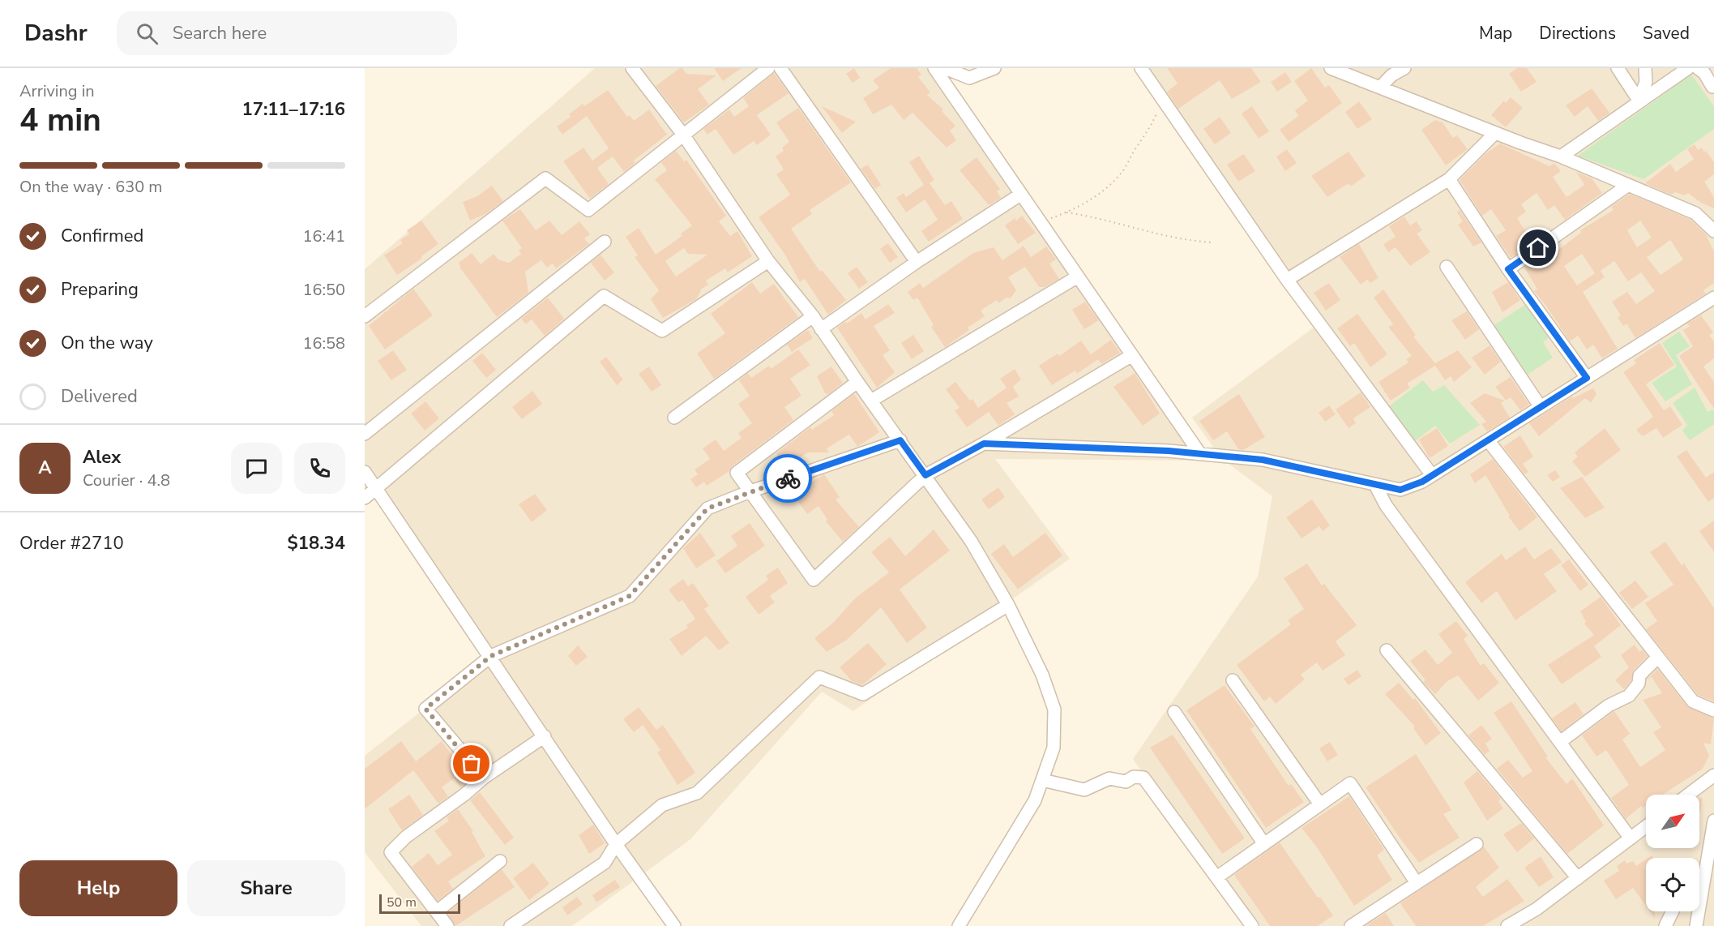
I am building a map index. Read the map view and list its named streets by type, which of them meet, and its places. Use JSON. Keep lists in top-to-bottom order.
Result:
{
  "scale_bar": "50 m",
  "north": "top right",
  "page": {
    "header": "Dashr",
    "search": "Search here",
    "nav": ["Map", "Directions", "Saved"],
    "heading": ["4 min", "Arriving in", "17:11–17:16"],
    "panel": [
      "Alex",
      "Courier · 4.8",
      "Order #2710",
      "$18.34"
    ],
    "bar": "On the way · 630 m",
    "list": [
      ["Confirmed", "16:41"],
      ["Preparing", "16:50"],
      ["On the way", "16:58"],
      "Delivered"
    ],
    "round": "A",
    "buttons": ["Help", "Share"],
    "scale": "50 m"
  }
}
